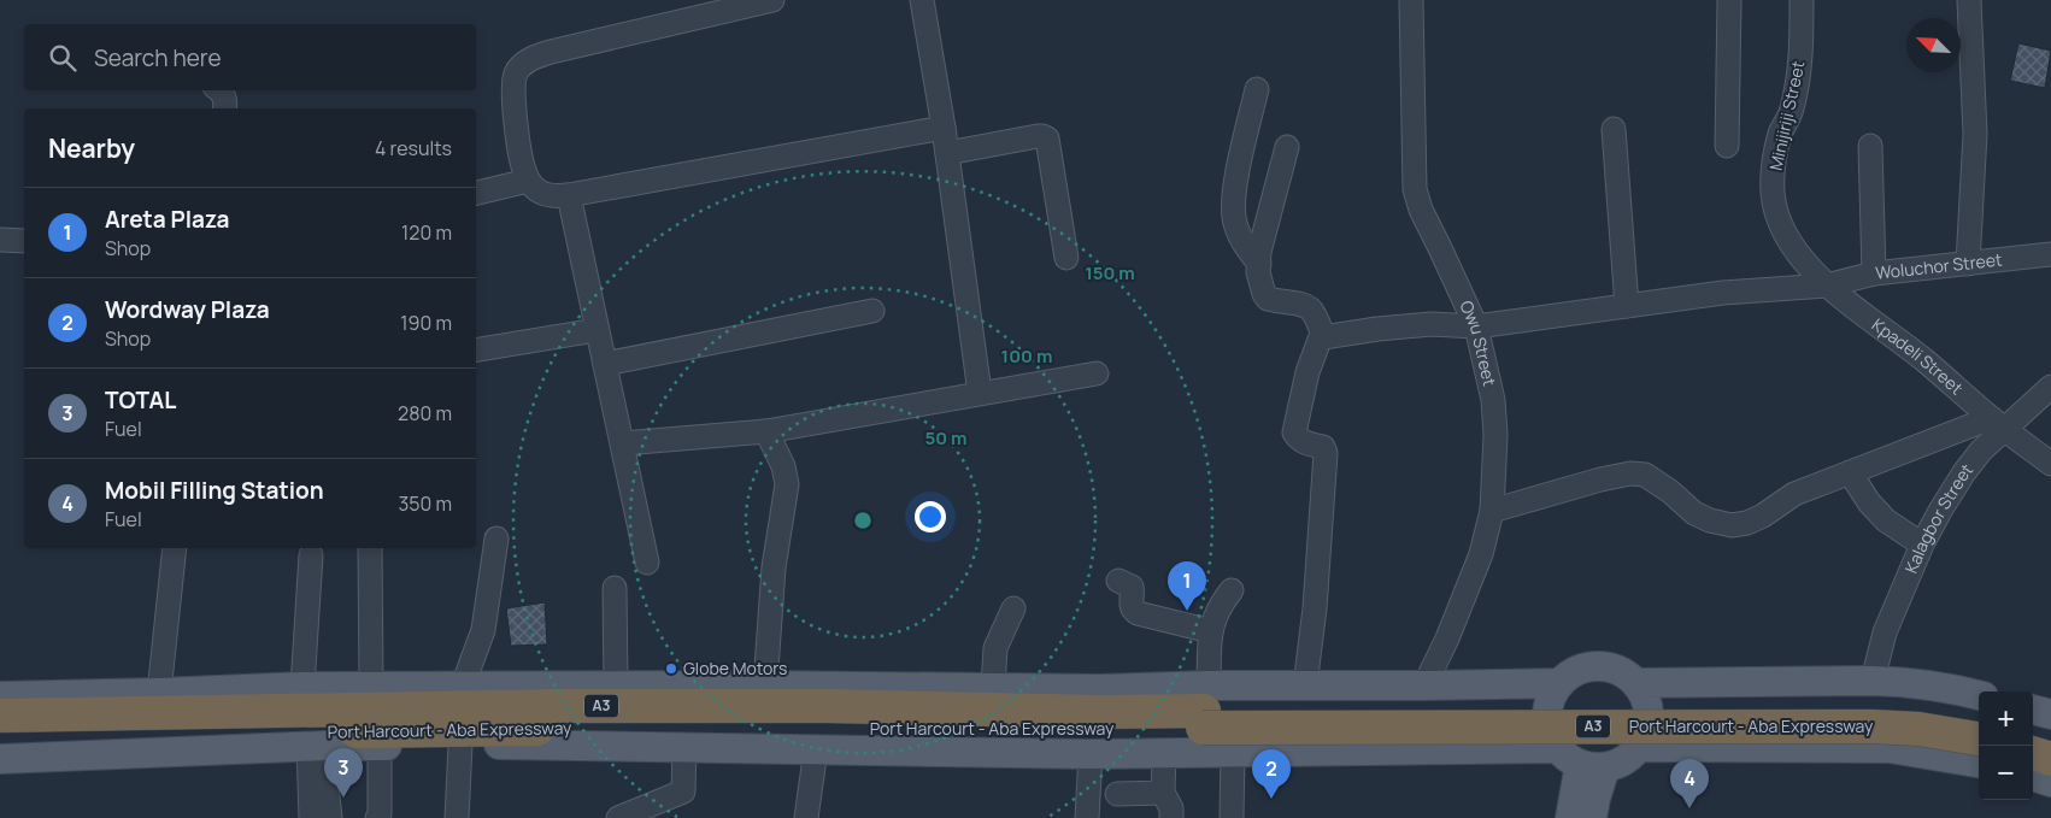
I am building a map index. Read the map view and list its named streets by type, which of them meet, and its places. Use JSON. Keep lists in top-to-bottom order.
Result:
{
  "streets": {
    "highway": ["A3", "Port Harcourt - Aba Expressway"],
    "street": [
      "Minijiriji Street",
      "Woluchor Street",
      "Owu Street",
      "Kpadeli Street",
      "Kalagbor Street"
    ]
  },
  "crossings": [
    ["Minijiriji Street", "Woluchor Street"],
    ["Minijiriji Street", "Kpadeli Street"],
    ["Woluchor Street", "Owu Street"],
    ["Woluchor Street", "Kpadeli Street"],
    ["Kpadeli Street", "Kalagbor Street"]
  ],
  "places": ["Globe Motors"],
  "north": "top left",
  "page": {
    "search": "Search here",
    "heading": ["Nearby", "4 results"],
    "list": [
      {
        "mark": "1",
        "name": "Areta Plaza",
        "note": "Shop",
        "value": "120 m"
      },
      {
        "mark": "2",
        "name": "Wordway Plaza",
        "note": "Shop",
        "value": "190 m"
      },
      {
        "mark": "3",
        "name": "TOTAL",
        "note": "Fuel",
        "value": "280 m"
      },
      {
        "mark": "4",
        "name": "Mobil Filling Station",
        "note": "Fuel",
        "value": "350 m"
      }
    ],
    "pins": [
      "1",
      "3",
      "2",
      "4"
    ],
    "map_buttons": ["+", "−"]
  },
  "rings": ["150 m", "100 m", "50 m"]
}
